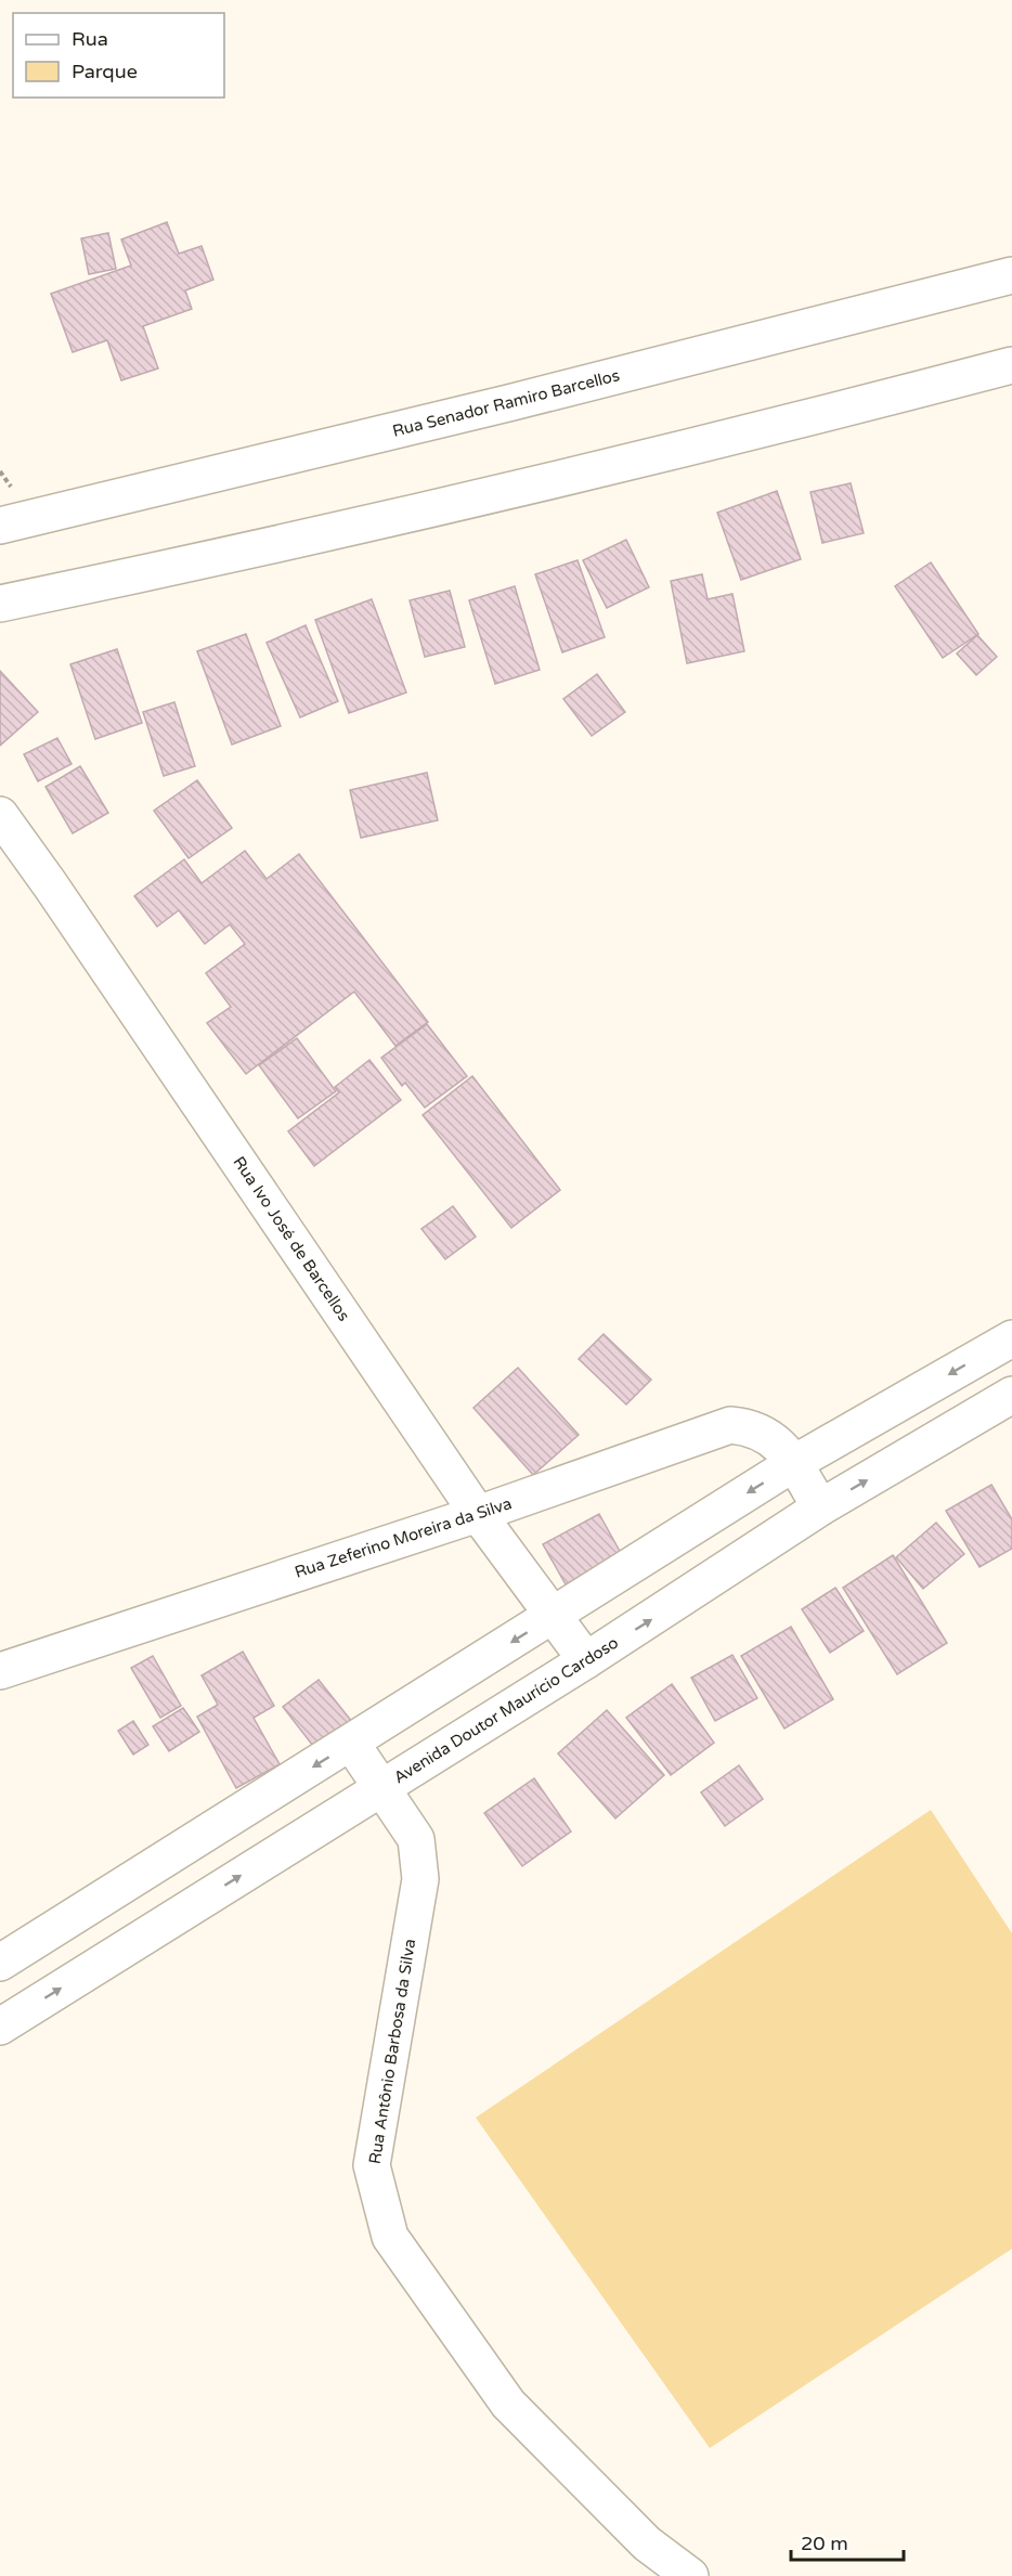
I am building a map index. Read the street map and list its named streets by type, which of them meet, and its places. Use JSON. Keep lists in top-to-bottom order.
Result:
{
  "streets": {
    "street": [
      "Rua Senador Ramiro Barcellos",
      "Rua Ivo José de Barcellos",
      "Rua Zeferino Moreira da Silva",
      "Avenida Doutor Maurício Cardoso",
      "Rua Antônio Barbosa da Silva"
    ]
  },
  "crossings": [
    ["Rua Ivo José de Barcellos", "Rua Zeferino Moreira da Silva"],
    ["Rua Ivo José de Barcellos", "Avenida Doutor Maurício Cardoso"],
    ["Rua Zeferino Moreira da Silva", "Avenida Doutor Maurício Cardoso"],
    ["Avenida Doutor Maurício Cardoso", "Rua Antônio Barbosa da Silva"]
  ],
  "legend": ["Rua", "Parque"],
  "scale_bar": "20 m"
}
